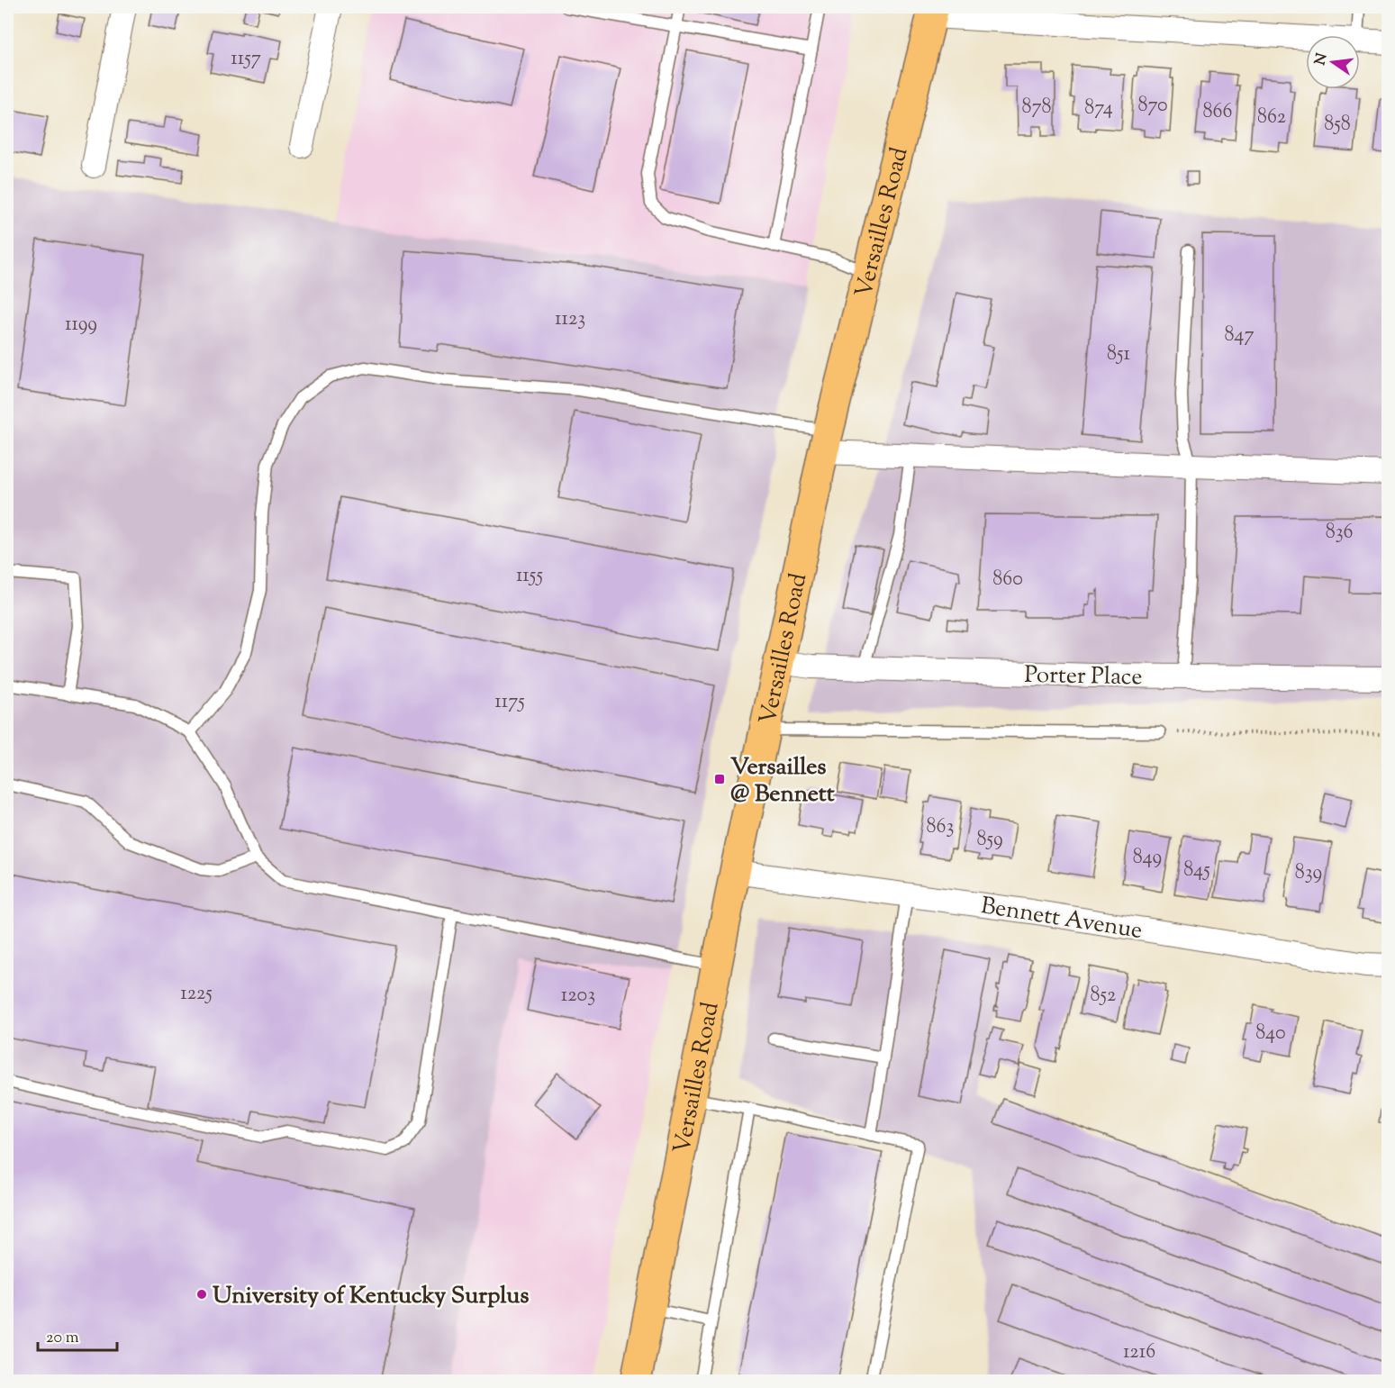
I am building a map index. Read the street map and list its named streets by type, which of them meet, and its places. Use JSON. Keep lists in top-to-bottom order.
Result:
{
  "streets": {
    "main road": ["Versailles Road"],
    "street": ["Porter Place", "Bennett Avenue"]
  },
  "crossings": [
    ["Versailles Road", "Porter Place"],
    ["Versailles Road", "Bennett Avenue"]
  ],
  "places": {
    "transit": ["Versailles @ Bennett"],
    "other": ["University of Kentucky Surplus"]
  },
  "house_numbers": [
    "1157",
    "870",
    "878",
    "874",
    "866",
    "862",
    "858",
    "1123",
    "1199",
    "847",
    "851",
    "836",
    "1155",
    "860",
    "1175",
    "863",
    "859",
    "849",
    "845",
    "839",
    "1225",
    "1203",
    "852",
    "840",
    "1216"
  ],
  "scale_bar": "20 m",
  "north": "left"
}
